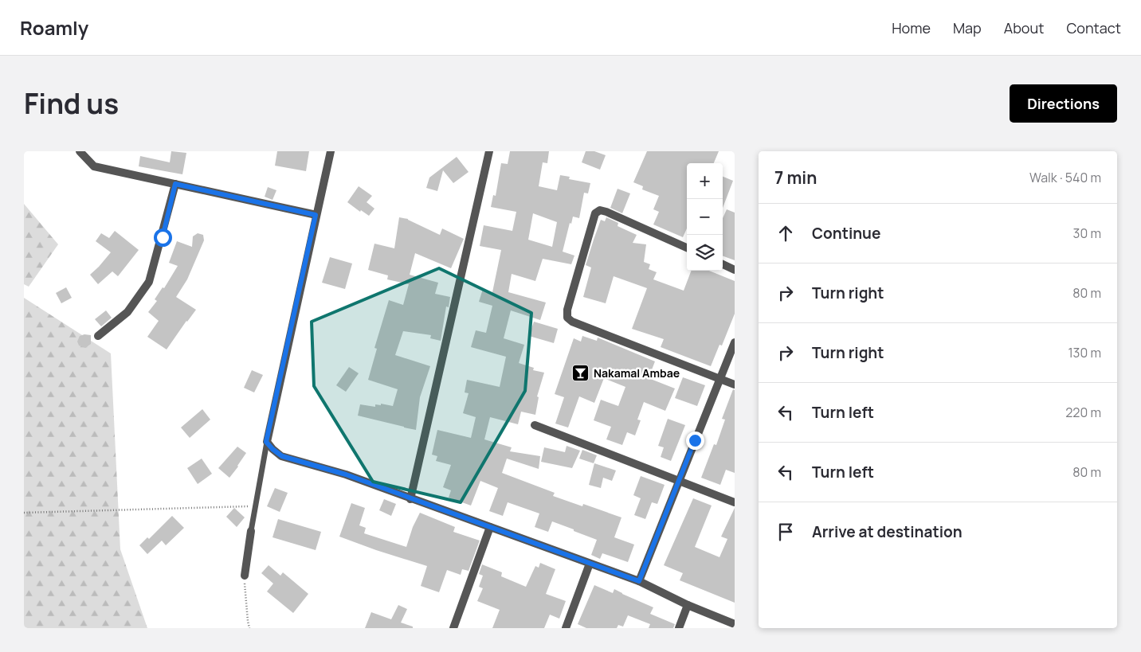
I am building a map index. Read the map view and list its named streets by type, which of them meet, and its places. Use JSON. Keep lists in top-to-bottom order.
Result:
{
  "places": {
    "bar": ["Nakamal Ambae"]
  },
  "page": {
    "header": "Roamly",
    "nav": [
      "Home",
      "Map",
      "About",
      "Contact"
    ],
    "title": "Find us",
    "buttons": "Directions",
    "heading": ["7 min", "Walk · 540 m"],
    "map_buttons": ["+", "−"],
    "list": [
      ["Continue", "30 m"],
      ["Turn right", "80 m"],
      ["Turn right", "130 m"],
      ["Turn left", "220 m"],
      ["Turn left", "80 m"],
      "Arrive at destination"
    ]
  }
}
